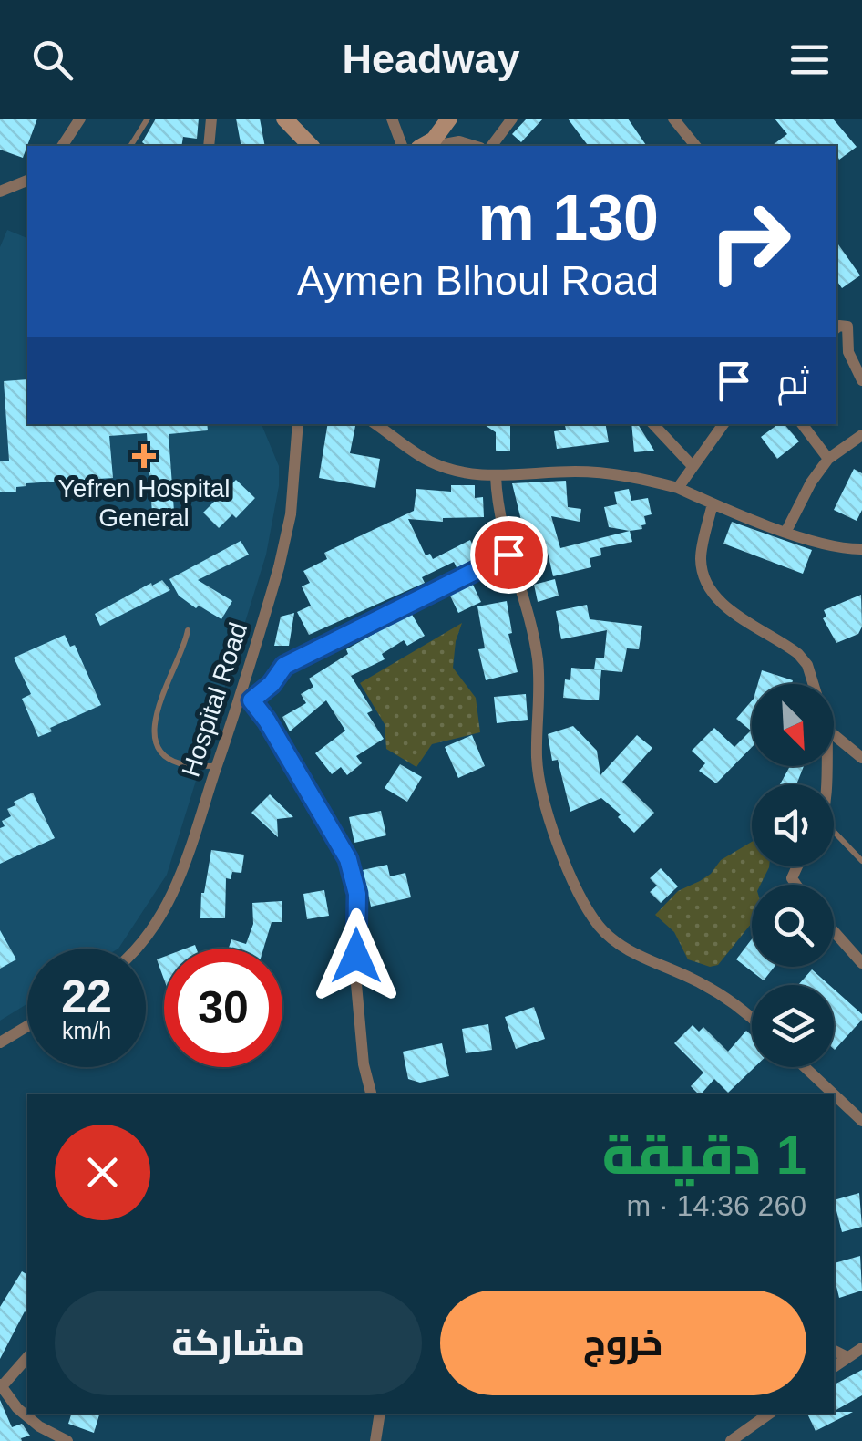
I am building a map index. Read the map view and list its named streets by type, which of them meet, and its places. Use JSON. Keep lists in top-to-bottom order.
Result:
{
  "streets": {
    "street": ["Hospital Road"]
  },
  "places": {
    "health": ["Yefren Hospital General"]
  },
  "north": "bottom right",
  "page": {
    "header": "Headway",
    "turn": ["130 m", "Aymen Blhoul Road"],
    "then": "ثم",
    "speed": "22 km/h",
    "limit": "30",
    "heading": ["1 دقيقة", "260 m · 14:36"],
    "buttons": ["خروج", "مشاركة"]
  }
}
